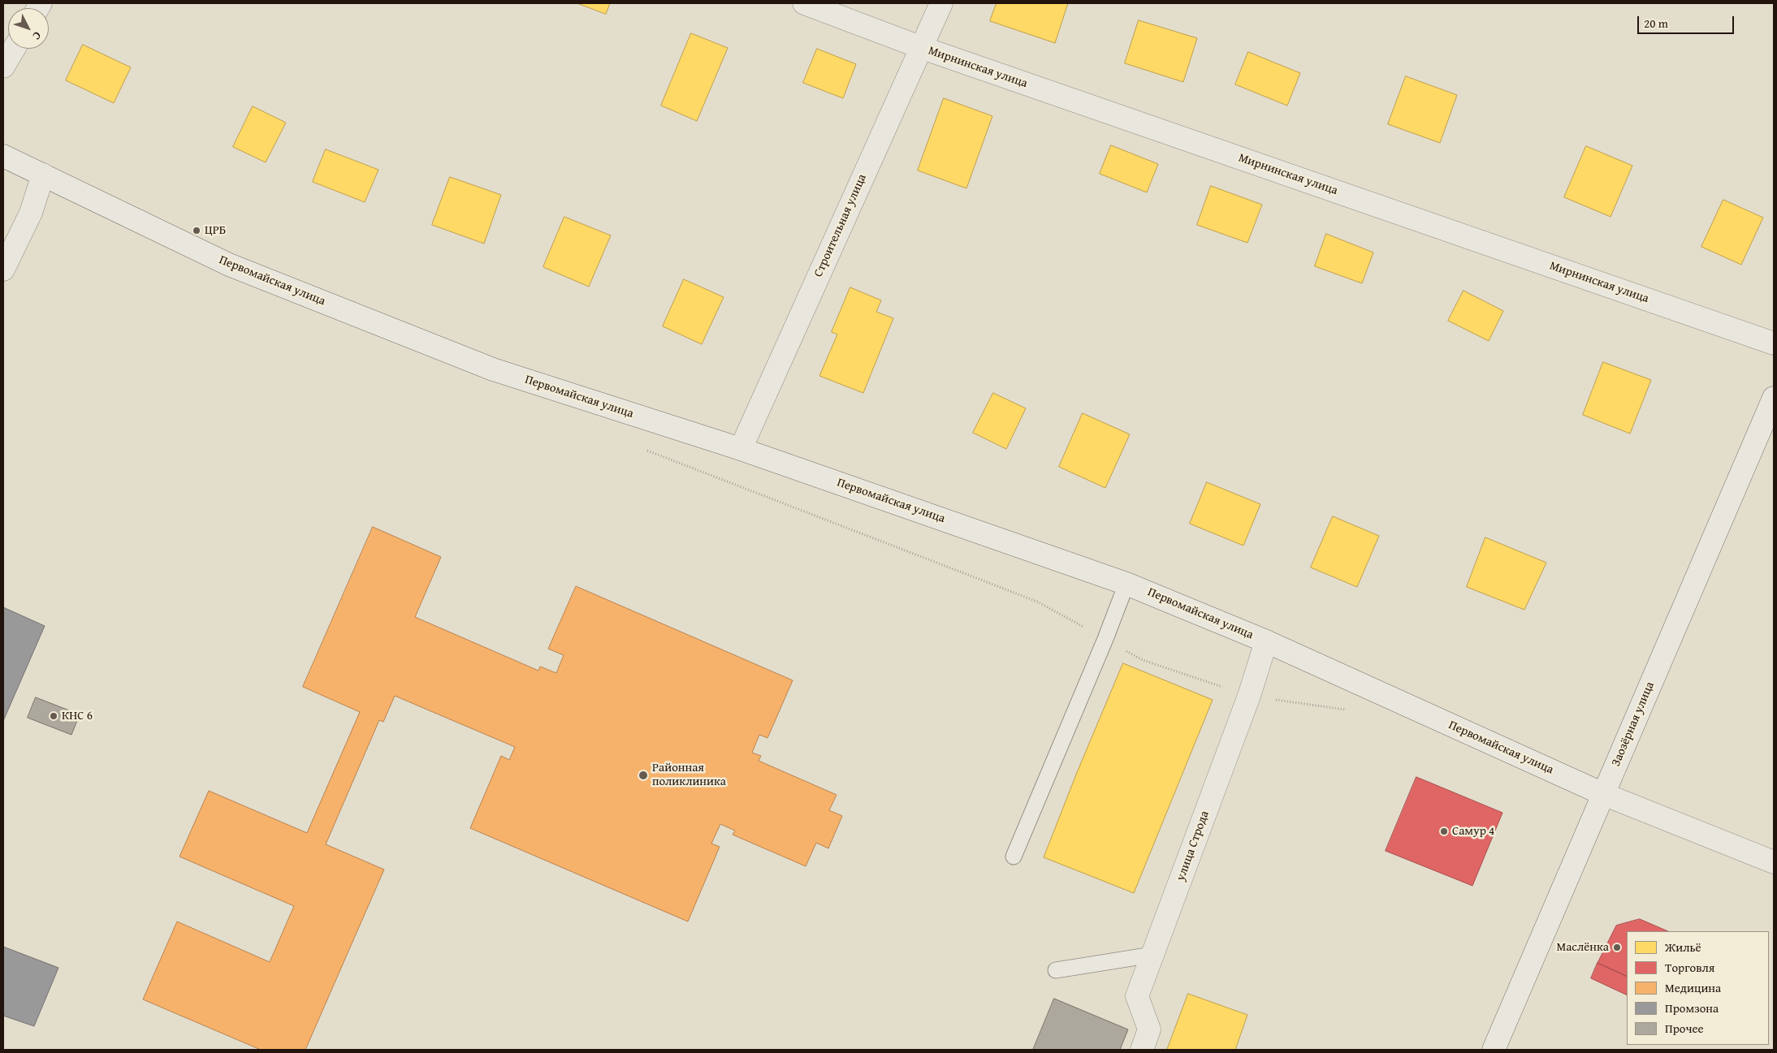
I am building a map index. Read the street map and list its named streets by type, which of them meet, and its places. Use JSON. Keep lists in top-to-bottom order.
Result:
{
  "streets": {
    "main road": [
      "Мирнинская улица",
      "Строительная улица",
      "Первомайская улица",
      "Заозёрная улица",
      "улица Строда"
    ]
  },
  "crossings": [
    ["Мирнинская улица", "Строительная улица"],
    ["Строительная улица", "Первомайская улица"],
    ["Первомайская улица", "Заозёрная улица"],
    ["Первомайская улица", "улица Строда"]
  ],
  "places": [
    "ЦРБ",
    "КНС 6",
    "Районная поликлиника",
    "Самур 4",
    "Маслёнка"
  ],
  "legend": [
    "Жильё",
    "Торговля",
    "Медицина",
    "Промзона",
    "Прочее"
  ],
  "scale_bar": "20 m",
  "north": "bottom right"
}
